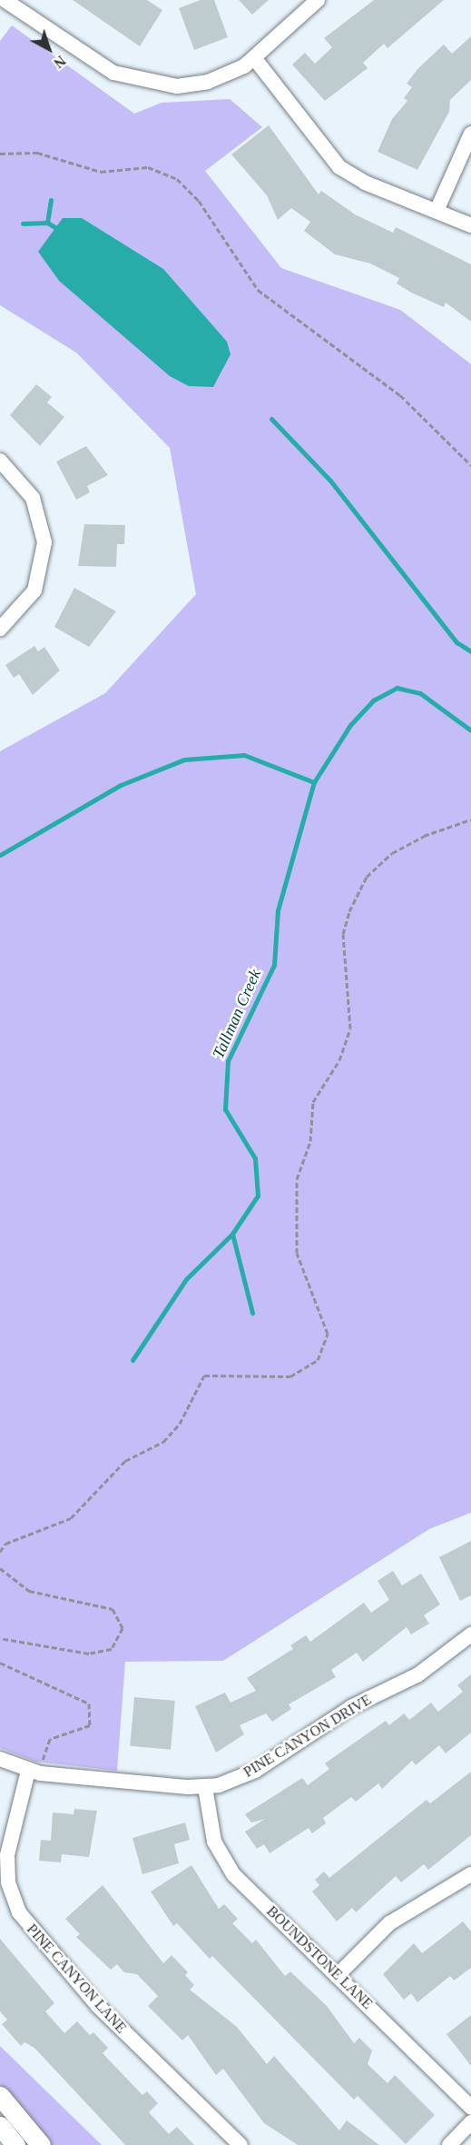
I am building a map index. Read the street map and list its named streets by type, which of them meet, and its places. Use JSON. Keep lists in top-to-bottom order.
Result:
{
  "streets": {
    "street": ["PINE CANYON DRIVE", "BOUNDSTONE LANE", "PINE CANYON LANE"]
  },
  "crossings": [
    ["PINE CANYON DRIVE", "BOUNDSTONE LANE"],
    ["PINE CANYON DRIVE", "PINE CANYON LANE"]
  ],
  "water": ["Tallman Creek"],
  "north": "bottom right"
}
